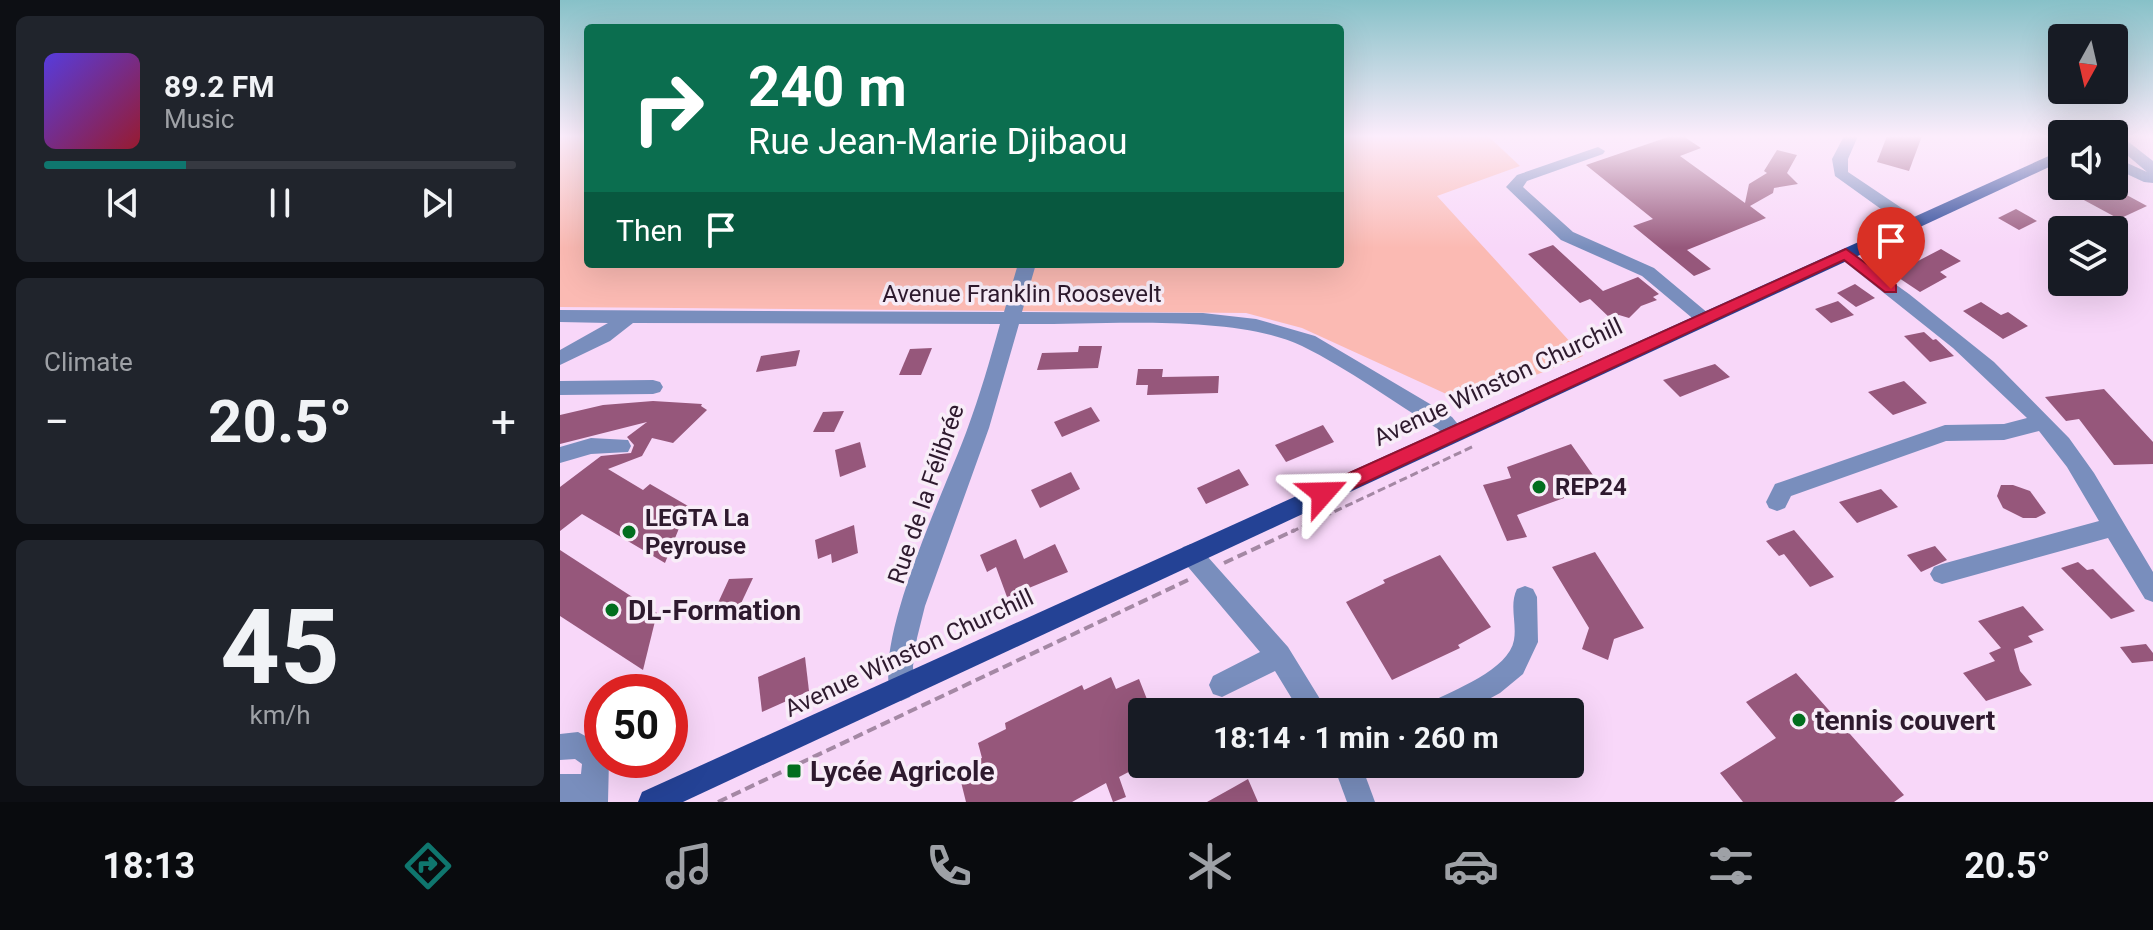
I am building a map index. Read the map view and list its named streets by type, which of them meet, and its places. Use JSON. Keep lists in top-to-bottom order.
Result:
{
  "streets": {
    "main road": ["Avenue Winston Churchill"],
    "street": ["Avenue Franklin Roosevelt", "Rue de la Félibrée"]
  },
  "crossings": [
    ["Avenue Franklin Roosevelt", "Avenue Winston Churchill"],
    ["Avenue Franklin Roosevelt", "Rue de la Félibrée"],
    ["Avenue Winston Churchill", "Rue de la Félibrée"]
  ],
  "places": {
    "other": [
      "REP24",
      "LEGTA La Peyrouse",
      "DL-Formation",
      "tennis couvert"
    ],
    "transit": ["Lycée Agricole"]
  },
  "north": "bottom",
  "page": {
    "turn": ["240 m", "Rue Jean-Marie Djibaou"],
    "song": ["89.2 FM", "Music"],
    "then": "Then",
    "tile": [
      "Climate",
      ["45", "km/h"]
    ],
    "heat": ["−", "20.5°", "+"],
    "limit": "50",
    "trip": "18:14 · 1 min · 260 m",
    "tabs": ["18:13", "20.5°"]
  }
}
